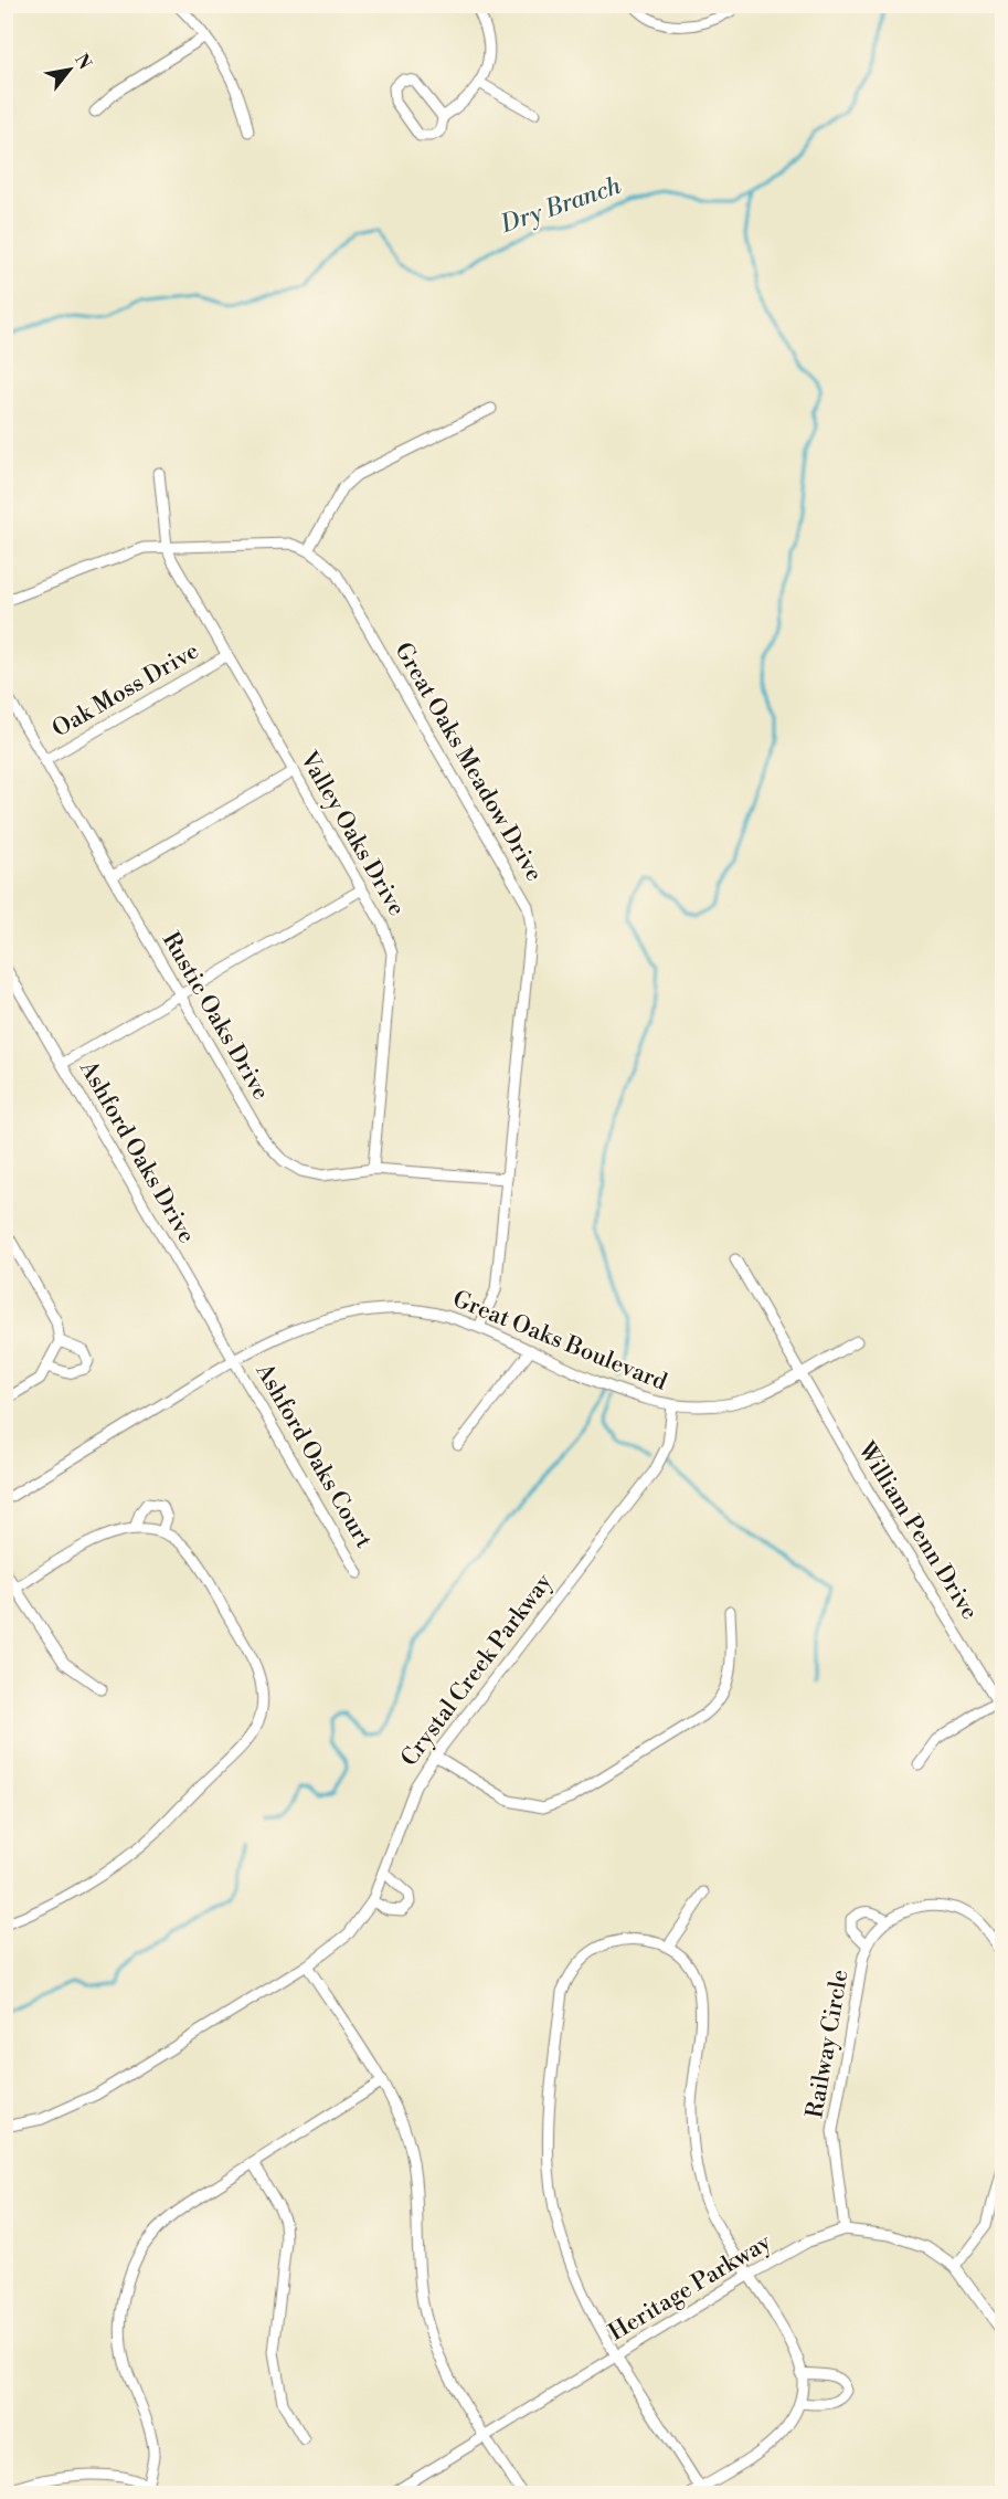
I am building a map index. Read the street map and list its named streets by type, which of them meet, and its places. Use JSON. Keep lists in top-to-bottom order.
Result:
{
  "streets": {
    "street": [
      "Oak Moss Drive",
      "Great Oaks Meadow Drive",
      "Valley Oaks Drive",
      "Rustic Oaks Drive",
      "Ashford Oaks Drive",
      "Great Oaks Boulevard",
      "Ashford Oaks Court",
      "William Penn Drive",
      "Crystal Creek Parkway",
      "Railway Circle",
      "Heritage Parkway"
    ]
  },
  "crossings": [
    ["Oak Moss Drive", "Valley Oaks Drive"],
    ["Oak Moss Drive", "Rustic Oaks Drive"],
    ["Great Oaks Meadow Drive", "Valley Oaks Drive"],
    ["Great Oaks Meadow Drive", "Rustic Oaks Drive"],
    ["Great Oaks Meadow Drive", "Great Oaks Boulevard"],
    ["Valley Oaks Drive", "Rustic Oaks Drive"],
    ["Ashford Oaks Drive", "Great Oaks Boulevard"],
    ["Ashford Oaks Drive", "Ashford Oaks Court"],
    ["Great Oaks Boulevard", "Ashford Oaks Court"],
    ["Great Oaks Boulevard", "William Penn Drive"],
    ["Great Oaks Boulevard", "Crystal Creek Parkway"],
    ["Railway Circle", "Heritage Parkway"]
  ],
  "water": ["Dry Branch"],
  "north": "top right"
}
